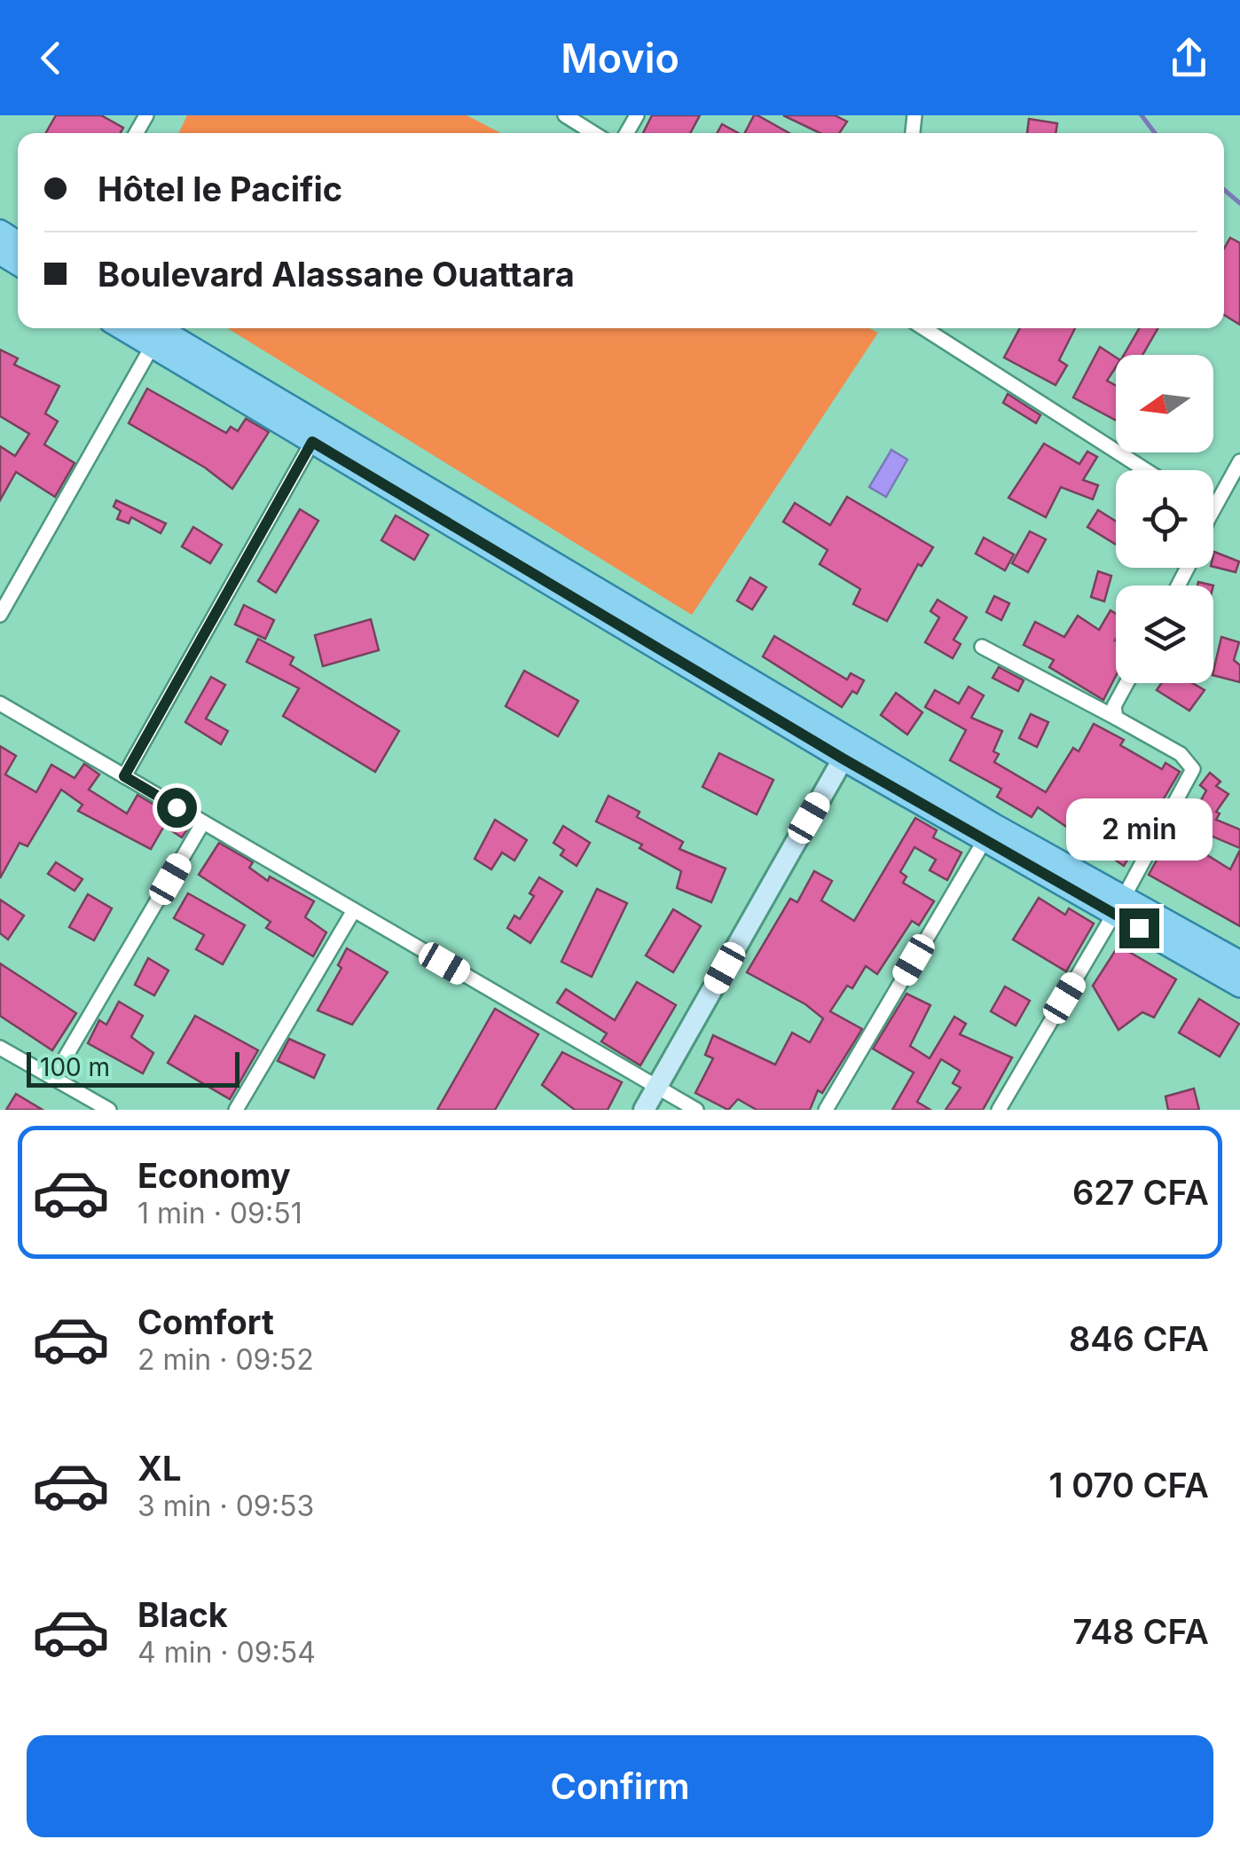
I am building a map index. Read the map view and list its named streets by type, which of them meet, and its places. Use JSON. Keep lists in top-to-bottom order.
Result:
{
  "scale_bar": "100 m",
  "north": "left",
  "page": {
    "header": "Movio",
    "banner": ["Hôtel le Pacific", "Boulevard Alassane Ouattara"],
    "bubble": "2 min",
    "scale": "100 m",
    "list": [
      {
        "name": "Economy",
        "note": "1 min · 09:51",
        "value": "627 CFA"
      },
      {
        "name": "Comfort",
        "note": "2 min · 09:52",
        "value": "846 CFA"
      },
      {
        "name": "XL",
        "note": "3 min · 09:53",
        "value": "1 070 CFA"
      },
      {
        "name": "Black",
        "note": "4 min · 09:54",
        "value": "748 CFA"
      }
    ],
    "buttons": "Confirm"
  }
}
